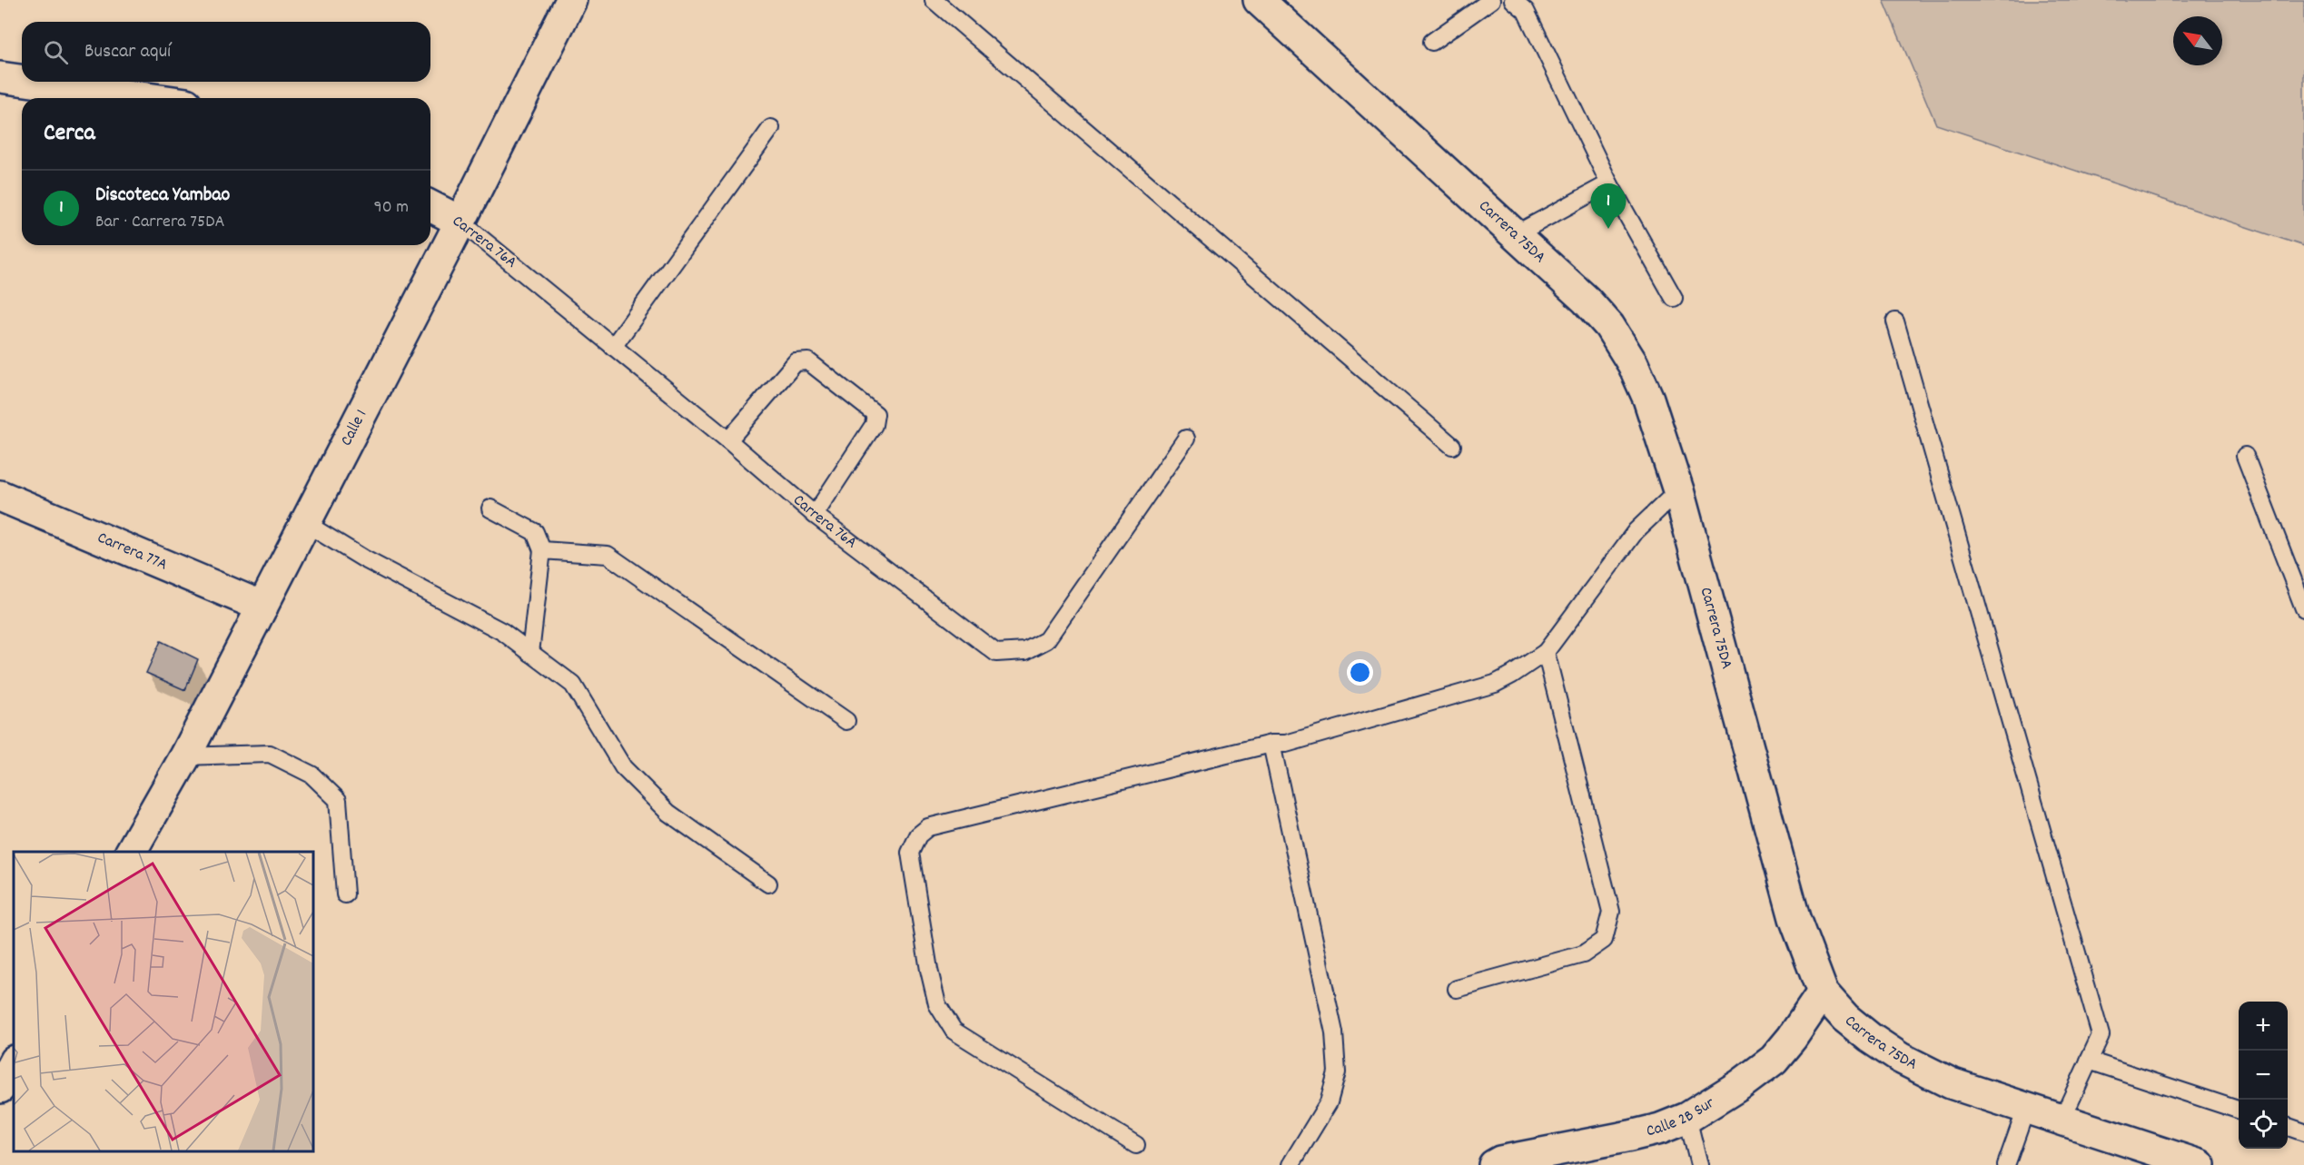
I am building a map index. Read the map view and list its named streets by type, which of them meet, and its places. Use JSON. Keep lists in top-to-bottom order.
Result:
{
  "streets": {
    "street": [
      "Carrera 75DA",
      "Carrera 76A",
      "Calle 1",
      "Carrera 77A",
      "Calle 2B Sur"
    ]
  },
  "crossings": [
    ["Carrera 75DA", "Calle 2B Sur"],
    ["Carrera 76A", "Calle 1"],
    ["Calle 1", "Carrera 77A"]
  ],
  "north": "top left",
  "page": {
    "search": "Buscar aquí",
    "heading": "Cerca",
    "list": [
      {
        "mark": "1",
        "name": "Discoteca Yambao",
        "note": "Bar · Carrera 75DA",
        "value": "90 m"
      }
    ],
    "pins": "1",
    "map_buttons": ["+", "−"]
  }
}
